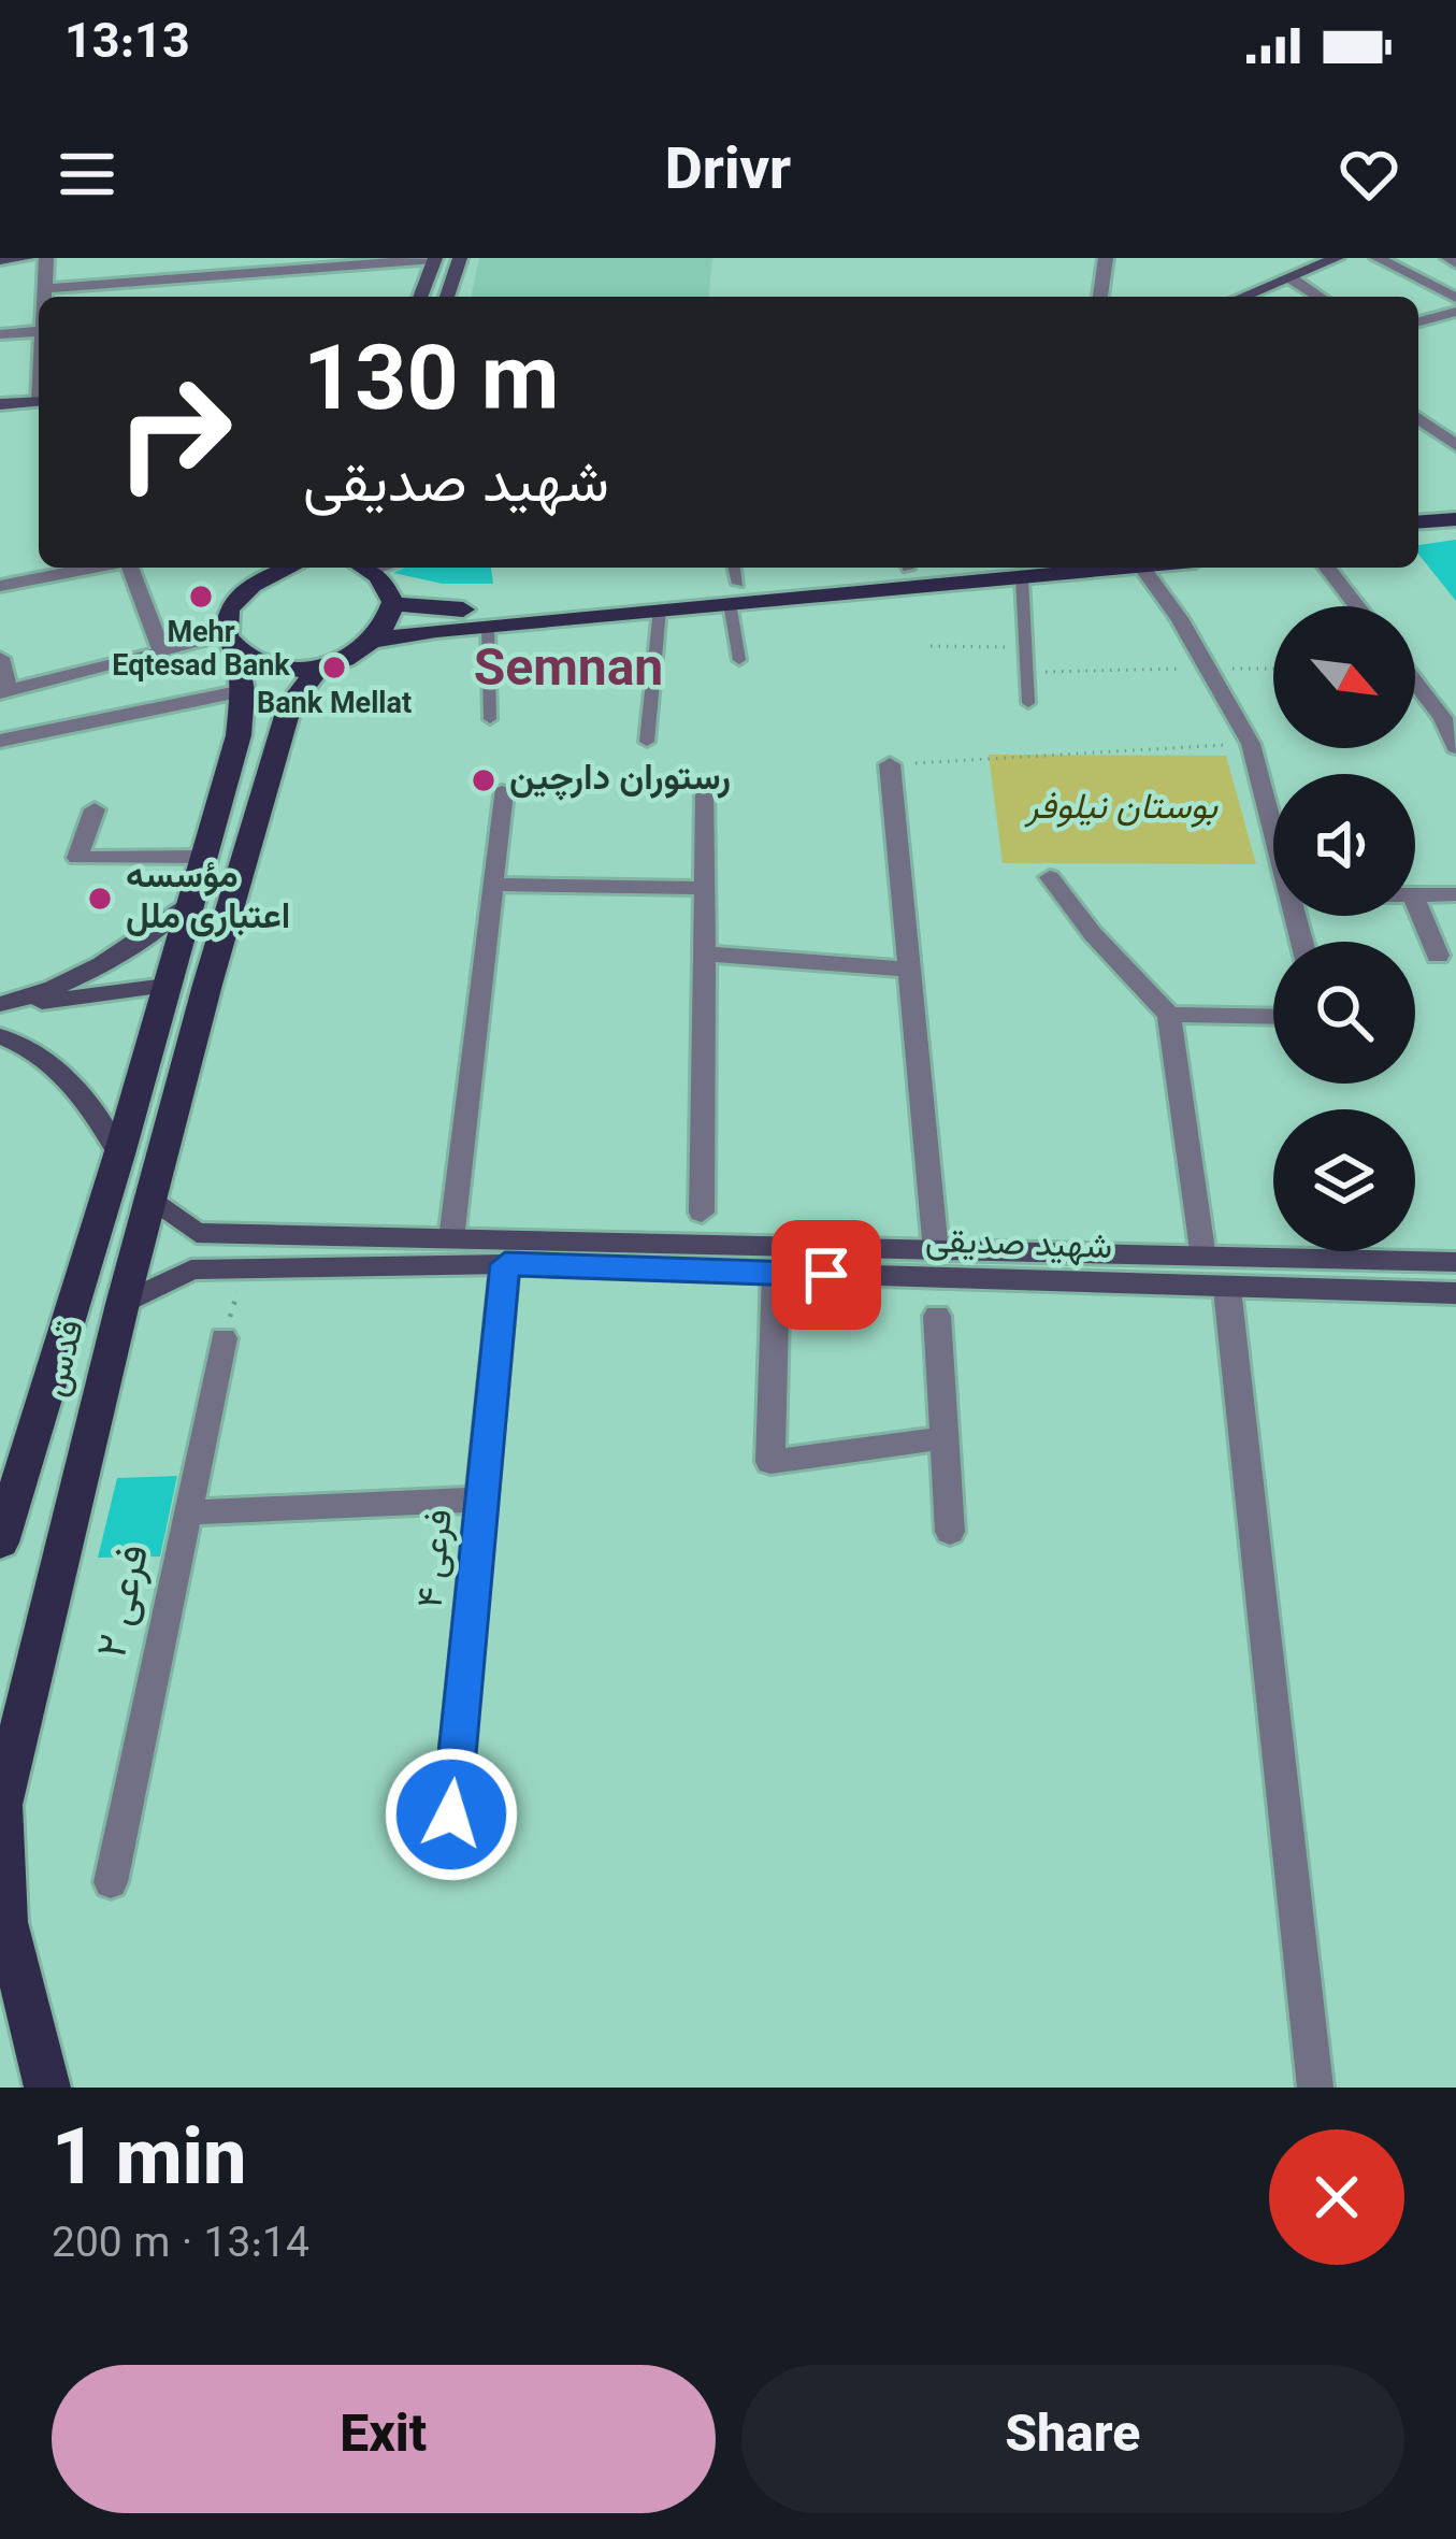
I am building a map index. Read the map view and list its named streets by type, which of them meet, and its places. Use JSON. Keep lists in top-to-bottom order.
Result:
{
  "streets": {
    "main road": ["قدس"],
    "street": ["شهید صدیقی", "فرعی ۴", "فرعی ۲"]
  },
  "crossings": [
    ["شهید صدیقی", "قدس"],
    ["شهید صدیقی", "فرعی ۴"]
  ],
  "districts": ["Semnan"],
  "parks": ["بوستان نیلوفر"],
  "places": [
    "Mehr Eqtesad Bank",
    "Bank Mellat",
    "رستوران دارچین",
    "مؤسسه اعتباری ملل"
  ],
  "north": "bottom right",
  "page": {
    "status": "13:13",
    "header": "Drivr",
    "turn": ["130 m", "شهید صدیقی"],
    "heading": ["1 min", "200 m · 13:14"],
    "buttons": ["Exit", "Share"]
  }
}
